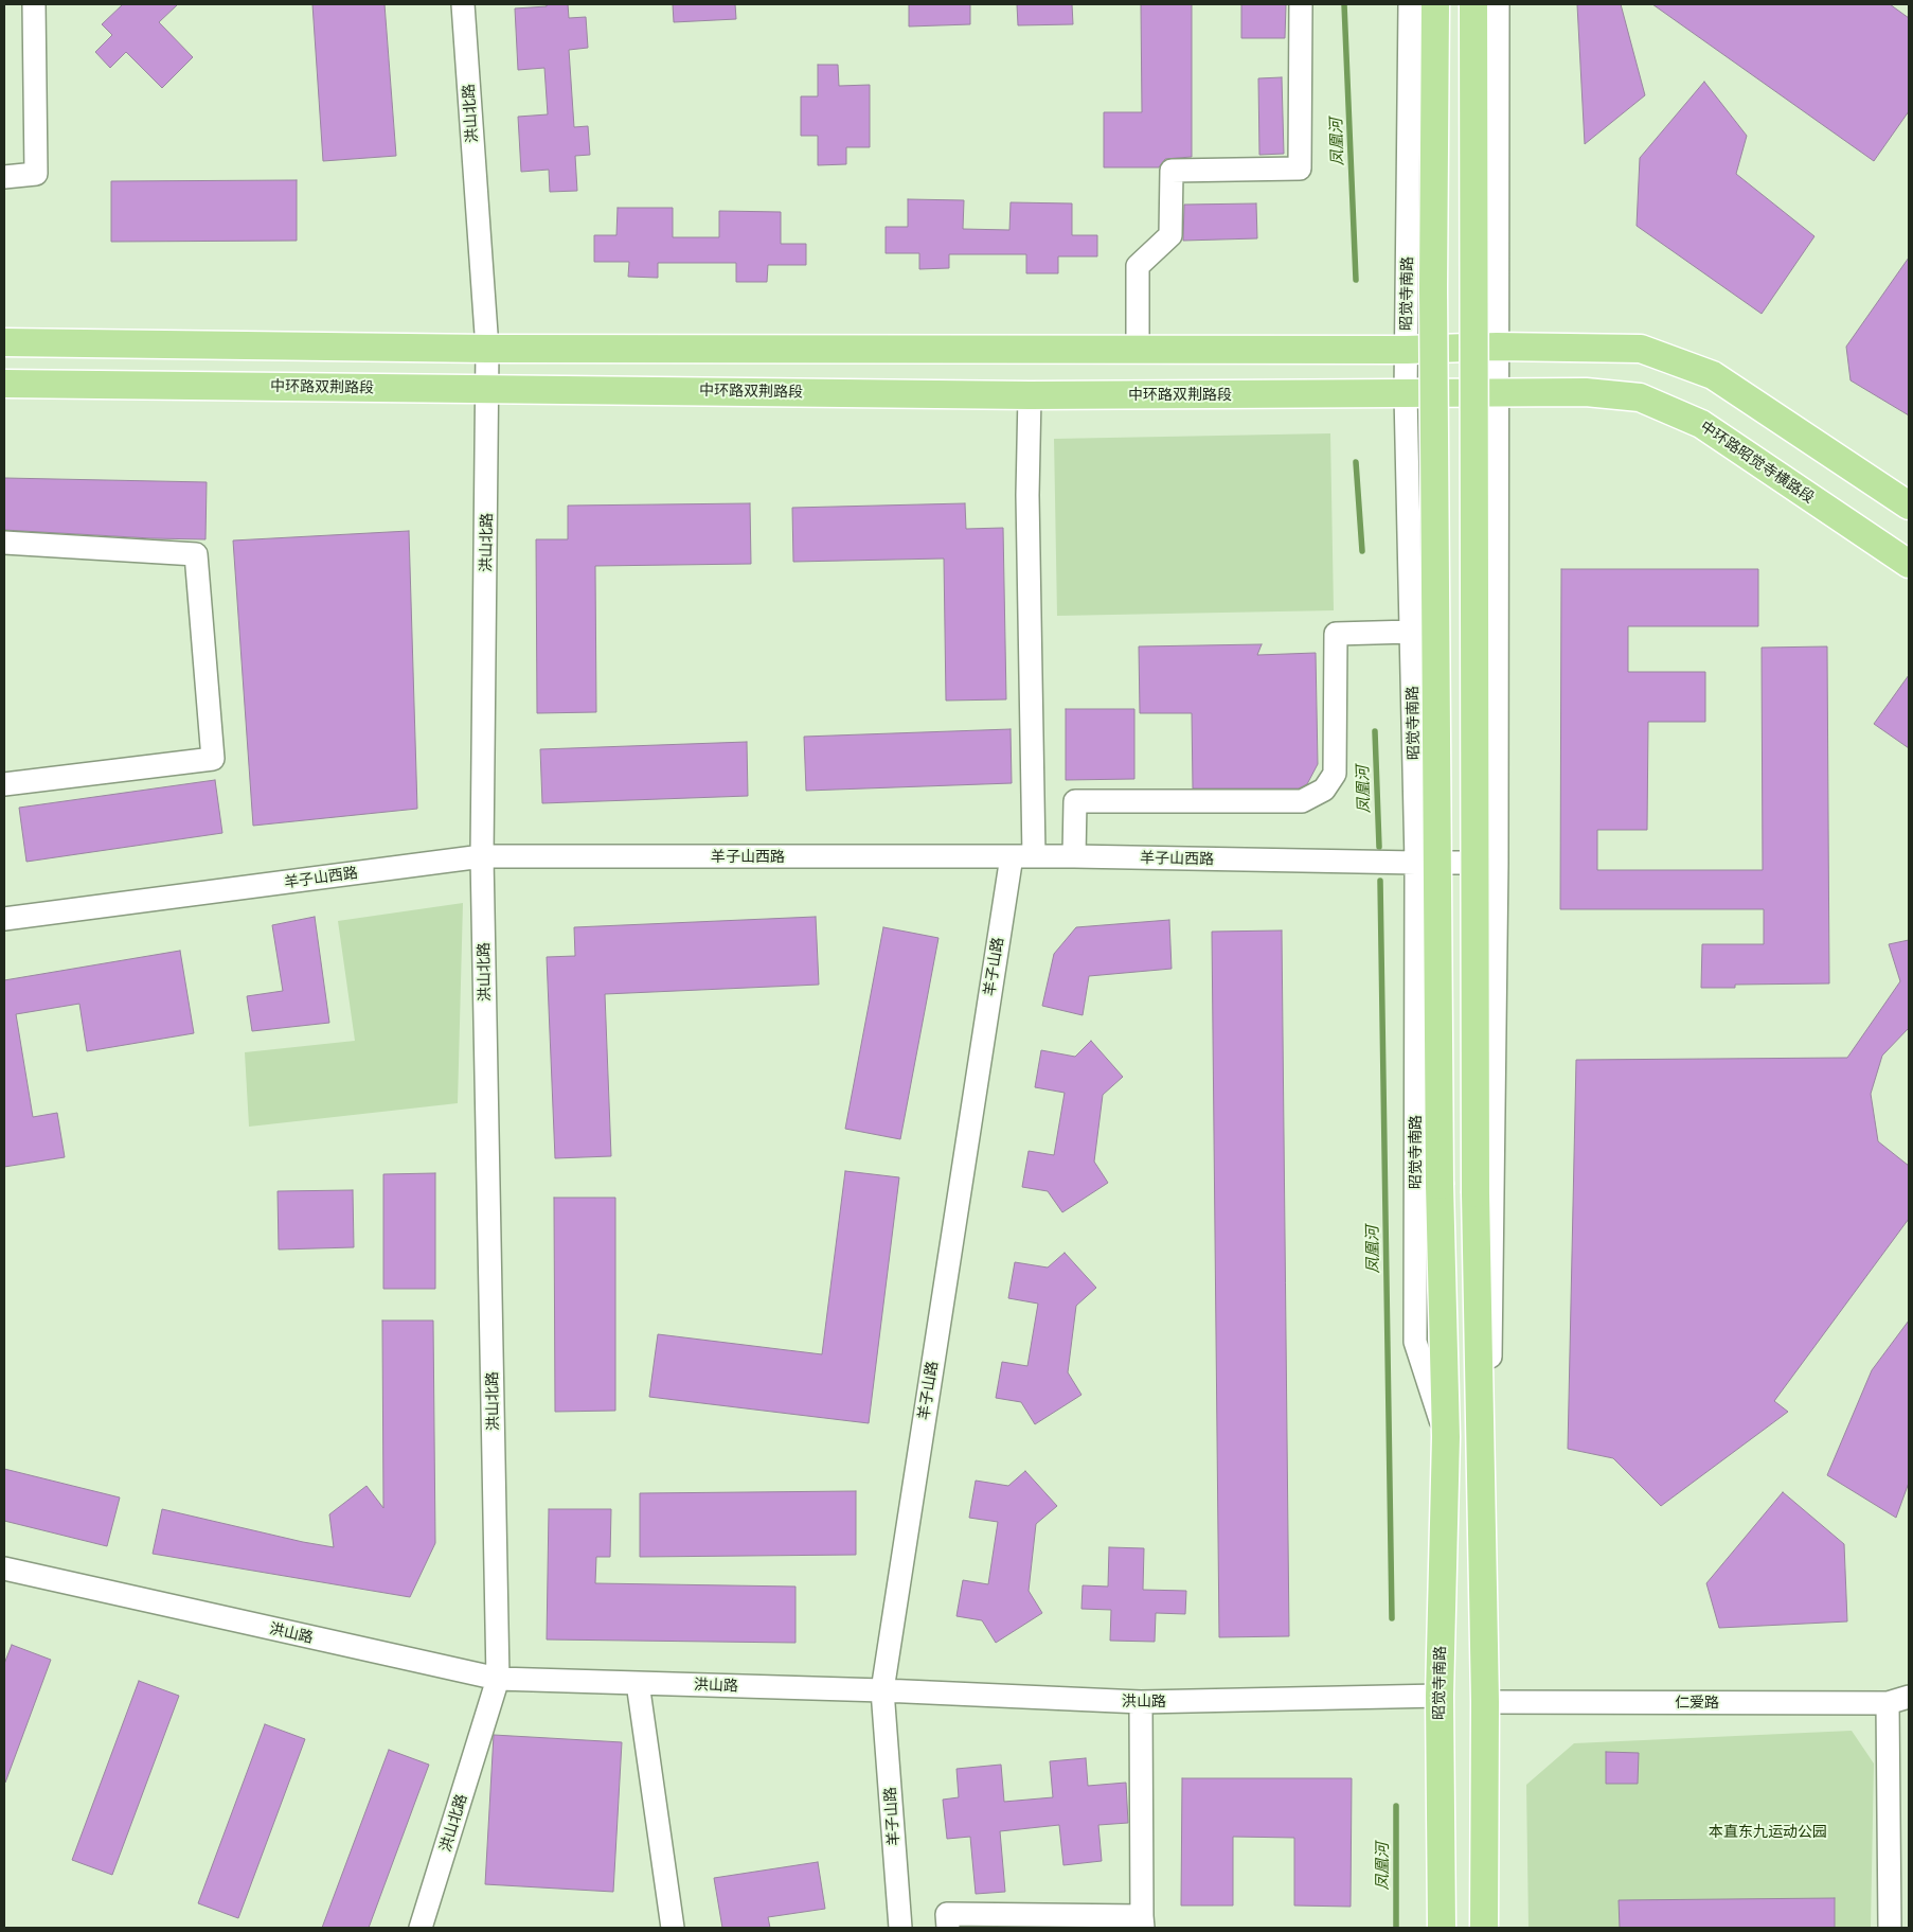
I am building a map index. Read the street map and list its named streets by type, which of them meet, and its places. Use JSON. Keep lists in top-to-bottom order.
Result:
{
  "streets": {
    "main road": ["昭觉寺南路", "中环路双荆路段", "中环路昭觉寺横路段"],
    "street": [
      "洪山北路",
      "羊子山西路",
      "羊子山路",
      "洪山路",
      "仁爱路"
    ]
  },
  "crossings": [
    ["洪山北路", "中环路双荆路段"],
    ["洪山北路", "羊子山西路"],
    ["洪山北路", "洪山路"],
    ["昭觉寺南路", "中环路双荆路段"],
    ["昭觉寺南路", "羊子山西路"],
    ["昭觉寺南路", "洪山路"],
    ["中环路双荆路段", "中环路昭觉寺横路段"],
    ["中环路双荆路段", "羊子山路"],
    ["羊子山西路", "羊子山路"],
    ["羊子山路", "洪山路"]
  ],
  "water": ["凤凰河"],
  "parks": ["本直东九运动公园"]
}
